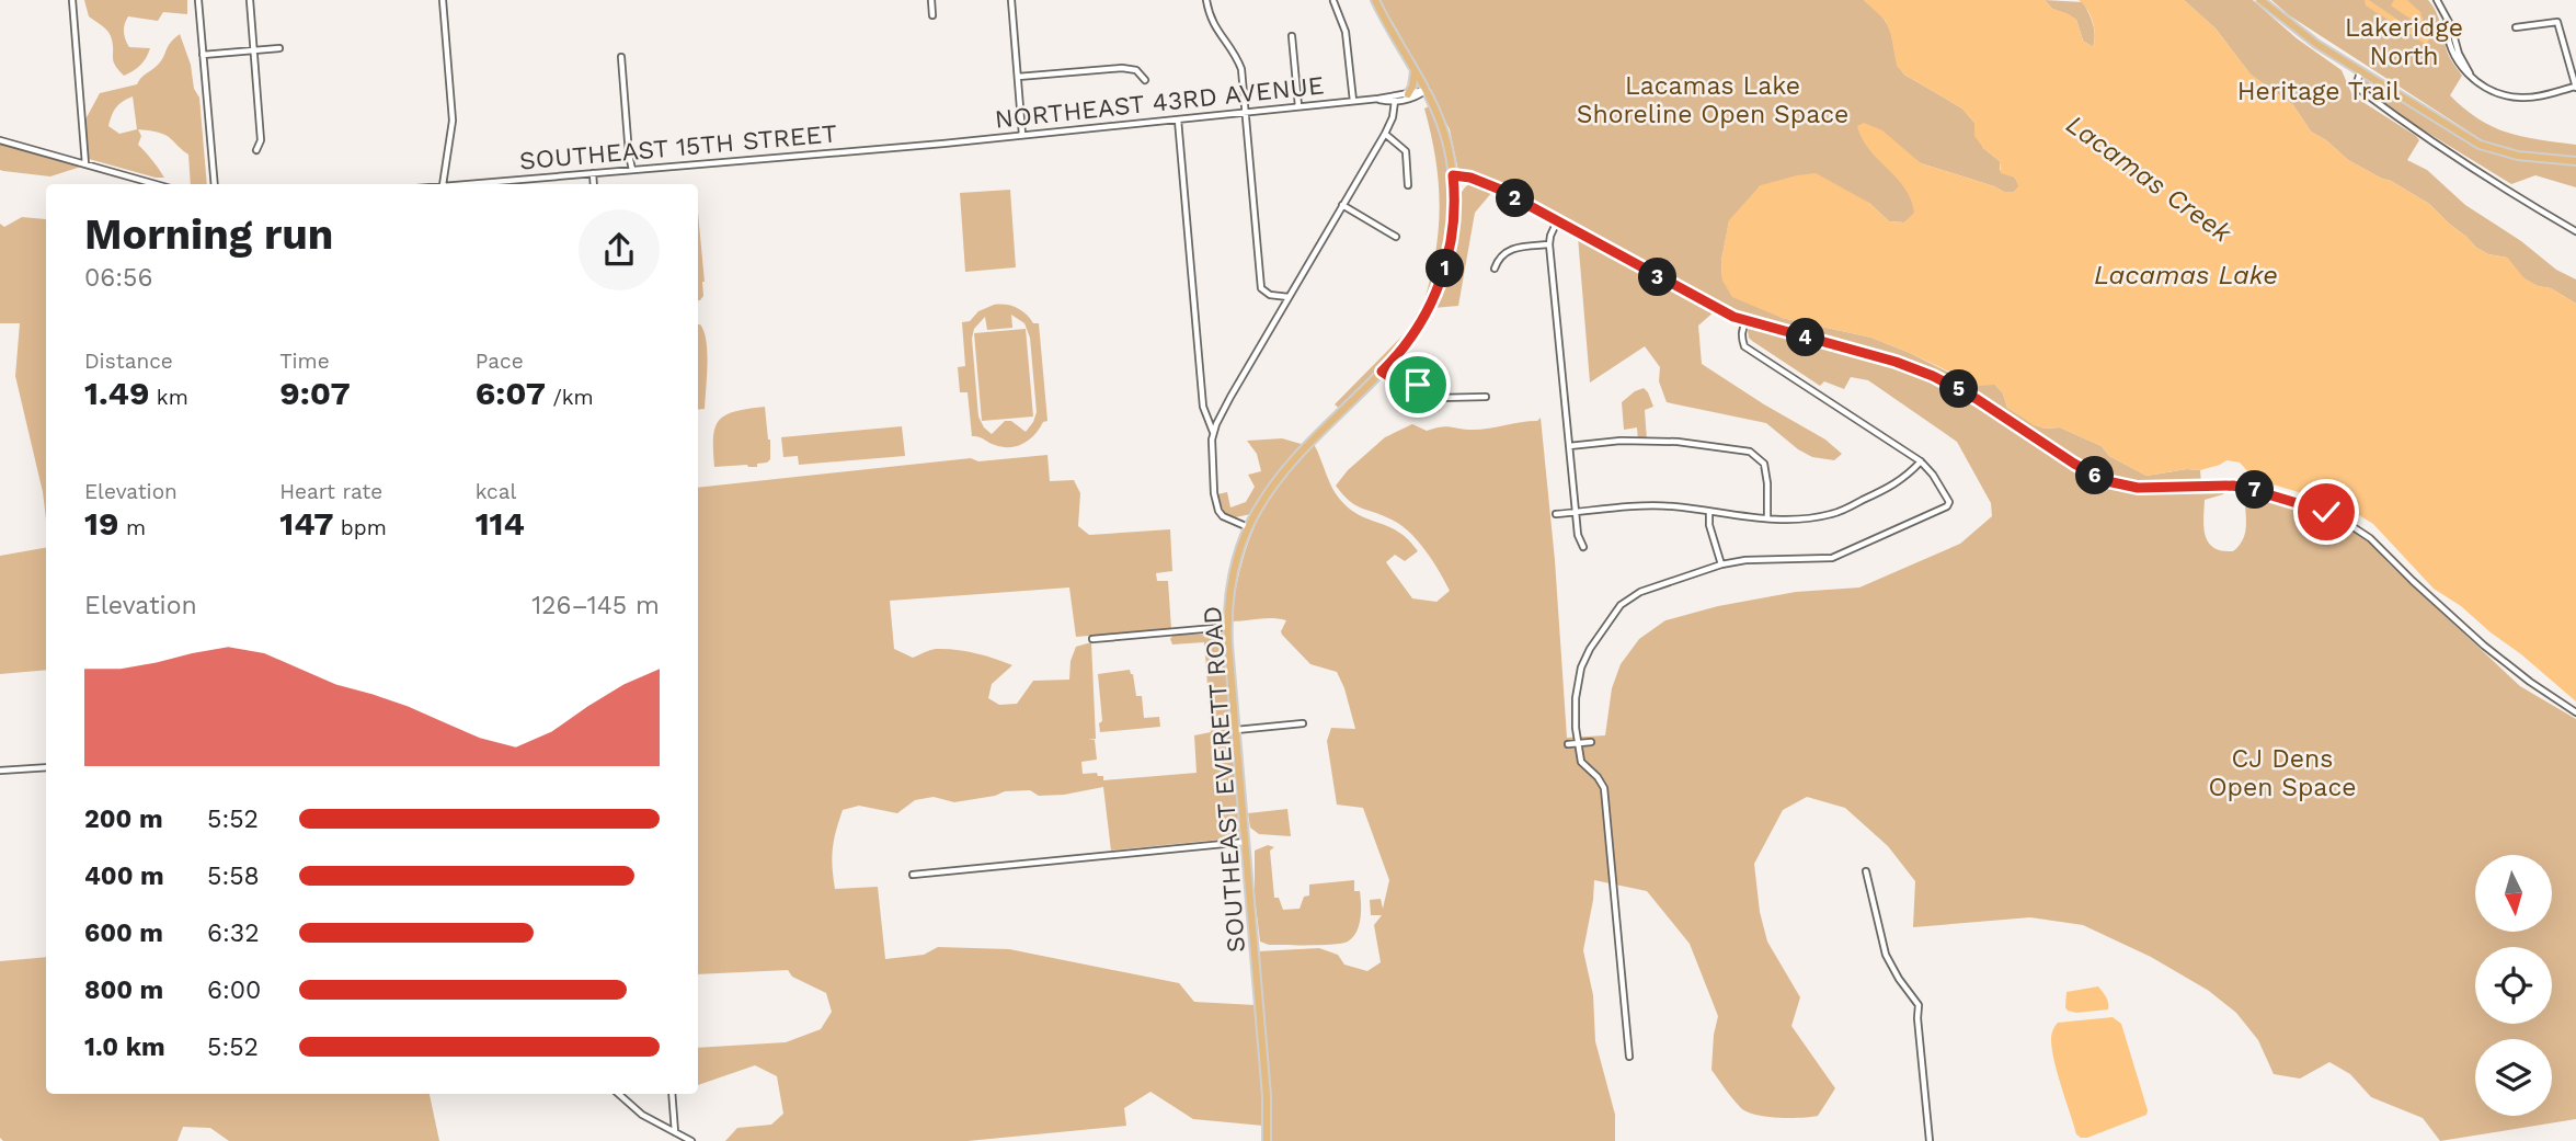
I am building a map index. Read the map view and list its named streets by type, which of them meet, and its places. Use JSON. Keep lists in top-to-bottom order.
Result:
{
  "streets": {
    "main road": ["SOUTHEAST EVERETT ROAD"],
    "street": ["NORTHEAST 43RD AVENUE", "SOUTHEAST 15TH STREET"]
  },
  "crossings": [
    ["NORTHEAST 43RD AVENUE", "SOUTHEAST 15TH STREET"],
    ["NORTHEAST 43RD AVENUE", "SOUTHEAST EVERETT ROAD"]
  ],
  "water": ["Lacamas Creek", "Lacamas Lake"],
  "parks": [
    "Lakeridge North",
    "Lacamas Lake Shoreline Open Space",
    "Heritage Trail",
    "CJ Dens Open Space"
  ],
  "north": "bottom",
  "page": {
    "pins": [
      "2",
      "1",
      "3",
      "4",
      "5",
      "6",
      "7"
    ],
    "heading": ["Morning run", "06:56"],
    "stats": [
      ["Distance", "1.49 km"],
      ["Time", "9:07"],
      ["Pace", "6:07 /km"],
      ["Elevation", "19 m"],
      ["Heart rate", "147 bpm"],
      ["kcal", "114"]
    ],
    "chart": ["Elevation", "126–145 m"],
    "list": [
      {
        "name": "200 m",
        "note": "5:52"
      },
      {
        "name": "400 m",
        "note": "5:58"
      },
      {
        "name": "600 m",
        "note": "6:32"
      },
      {
        "name": "800 m",
        "note": "6:00"
      },
      {
        "name": "1.0 km",
        "note": "5:52"
      }
    ]
  }
}
